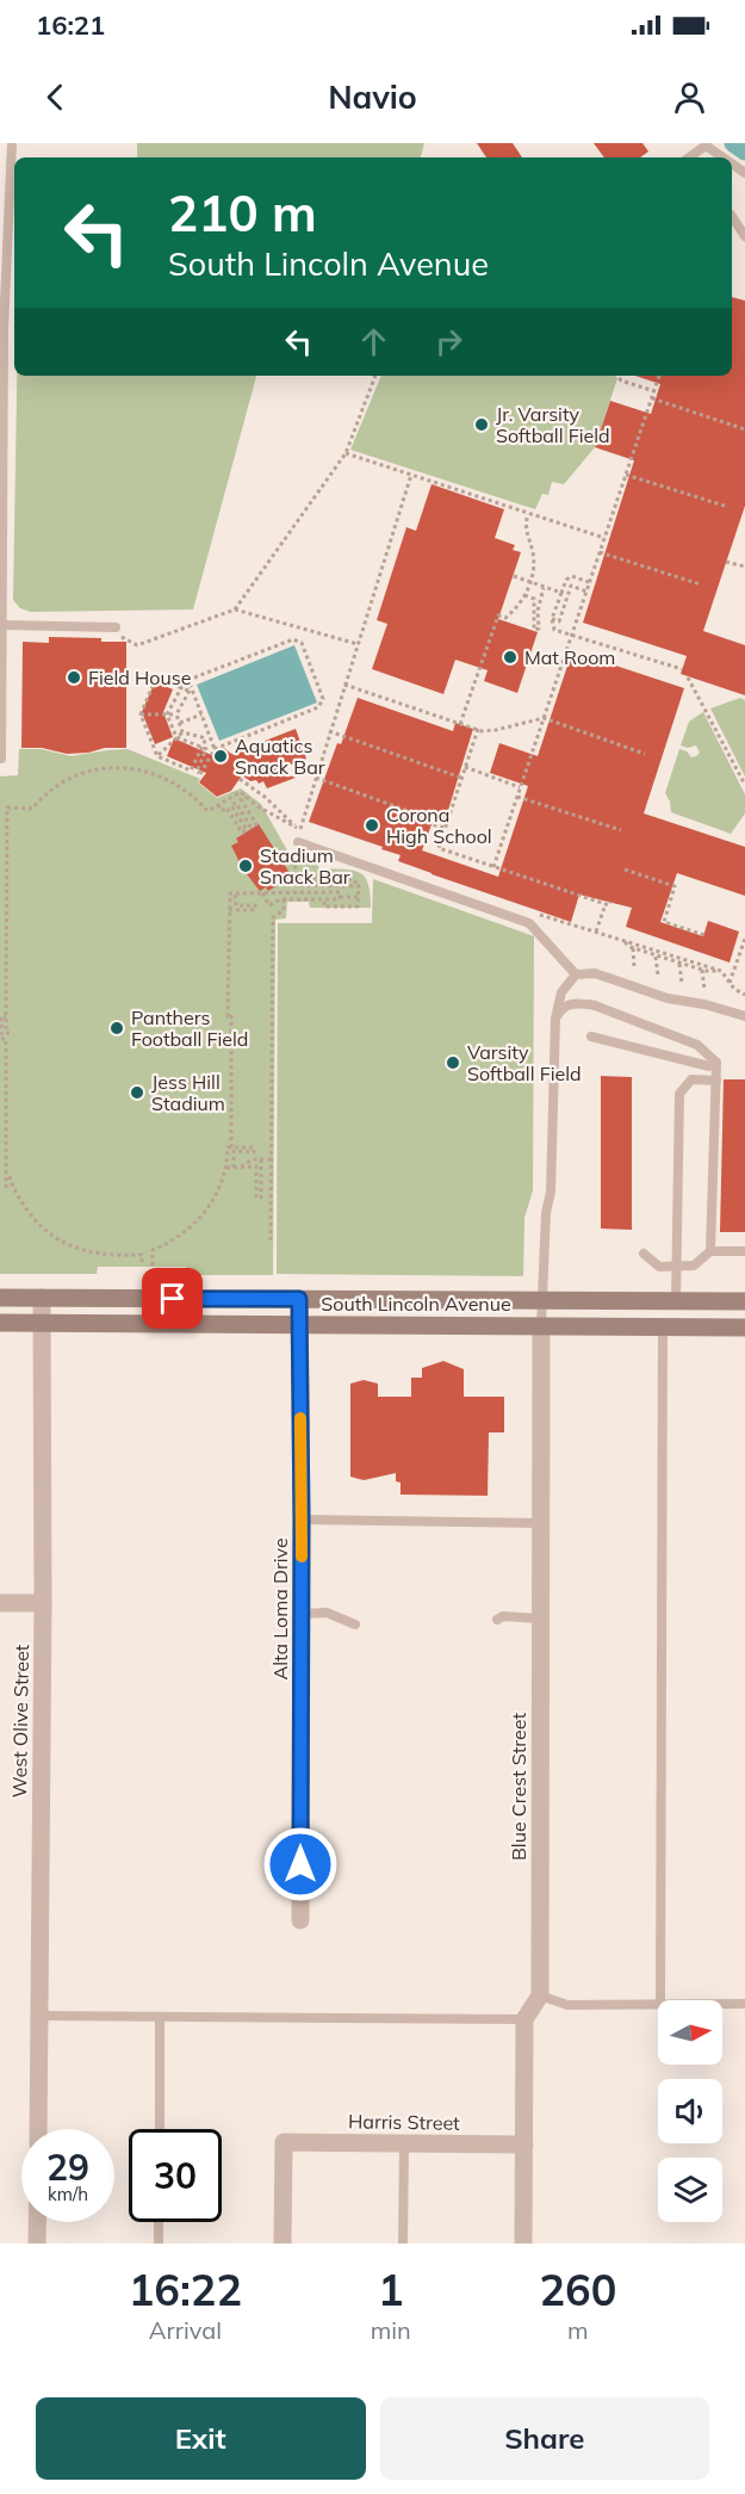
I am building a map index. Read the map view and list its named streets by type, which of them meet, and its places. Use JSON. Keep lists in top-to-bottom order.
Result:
{
  "streets": {
    "main road": ["South Lincoln Avenue"],
    "street": [
      "Alta Loma Drive",
      "West Olive Street",
      "Blue Crest Street",
      "Harris Street"
    ]
  },
  "crossings": [
    ["South Lincoln Avenue", "Alta Loma Drive"],
    ["South Lincoln Avenue", "West Olive Street"],
    ["South Lincoln Avenue", "Blue Crest Street"]
  ],
  "places": [
    "Jr. Varsity Softball Field",
    "Mat Room",
    "Field House",
    "Aquatics Snack Bar",
    "Corona High School",
    "Stadium Snack Bar",
    "Panthers Football Field",
    "Varsity Softball Field",
    "Jess Hill Stadium"
  ],
  "north": "right",
  "page": {
    "status": "16:21",
    "header": "Navio",
    "turn": ["210 m", "South Lincoln Avenue"],
    "speed": "29 km/h",
    "limit": "30",
    "eta": [
      "16:22",
      "Arrival",
      "1",
      "min",
      "260",
      "m"
    ],
    "buttons": ["Exit", "Share"]
  }
}
